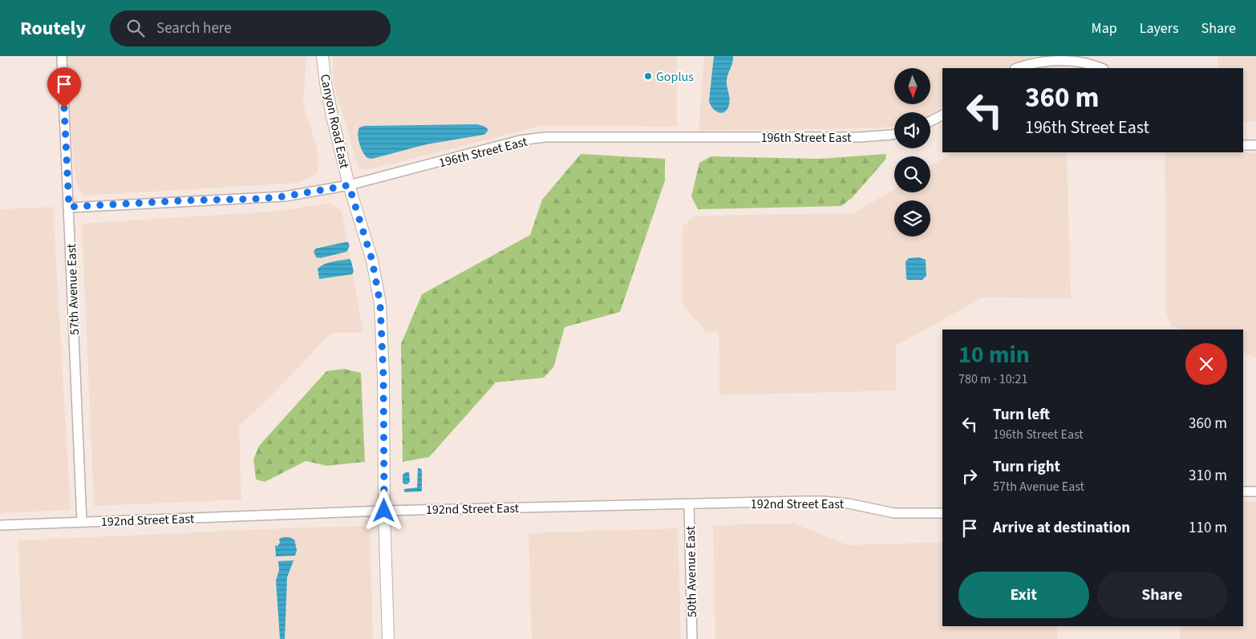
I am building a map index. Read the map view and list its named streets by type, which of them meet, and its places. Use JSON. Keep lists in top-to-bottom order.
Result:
{
  "streets": {
    "main road": ["Canyon Road East"],
    "street": [
      "196th Street East",
      "57th Avenue East",
      "192nd Street East",
      "50th Avenue East"
    ]
  },
  "crossings": [
    ["Canyon Road East", "196th Street East"],
    ["Canyon Road East", "192nd Street East"],
    ["196th Street East", "57th Avenue East"],
    ["57th Avenue East", "192nd Street East"],
    ["192nd Street East", "50th Avenue East"]
  ],
  "places": ["Goplus"],
  "north": "bottom",
  "page": {
    "header": "Routely",
    "search": "Search here",
    "nav": ["Map", "Layers", "Share"],
    "turn": ["360 m", "196th Street East"],
    "heading": ["10 min", "780 m · 10:21"],
    "list": [
      {
        "name": "Turn left",
        "note": "196th Street East",
        "value": "360 m"
      },
      {
        "name": "Turn right",
        "note": "57th Avenue East",
        "value": "310 m"
      },
      {
        "name": "Arrive at destination",
        "value": "110 m"
      }
    ],
    "buttons": ["Exit", "Share"]
  }
}
